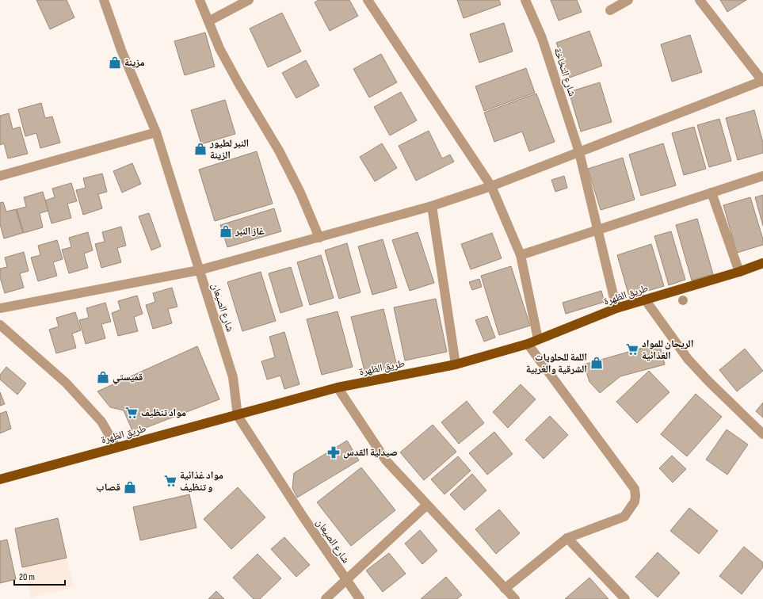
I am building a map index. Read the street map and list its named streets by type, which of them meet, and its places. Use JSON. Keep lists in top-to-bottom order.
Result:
{
  "streets": {
    "main road": ["طريق الظهرة"],
    "street": ["شارع التخاخة", "شارع الصيعان"]
  },
  "crossings": [
    ["شارع التخاخة", "طريق الظهرة"],
    ["طريق الظهرة", "شارع الصيعان"]
  ],
  "places": {
    "shop": [
      "مزينة",
      "النبر لطيور الزينة",
      "غاز النبر",
      "اللمة للحلويات الشرقية والغربية",
      "قميستي",
      "قصاب"
    ],
    "supermarket": ["الريحان للمواد الغذائية", "مواد تنظيف", "مواد غذائية و تنظيف"],
    "pharmacy": ["صيدلية القدس"]
  },
  "scale_bar": "20 m"
}
